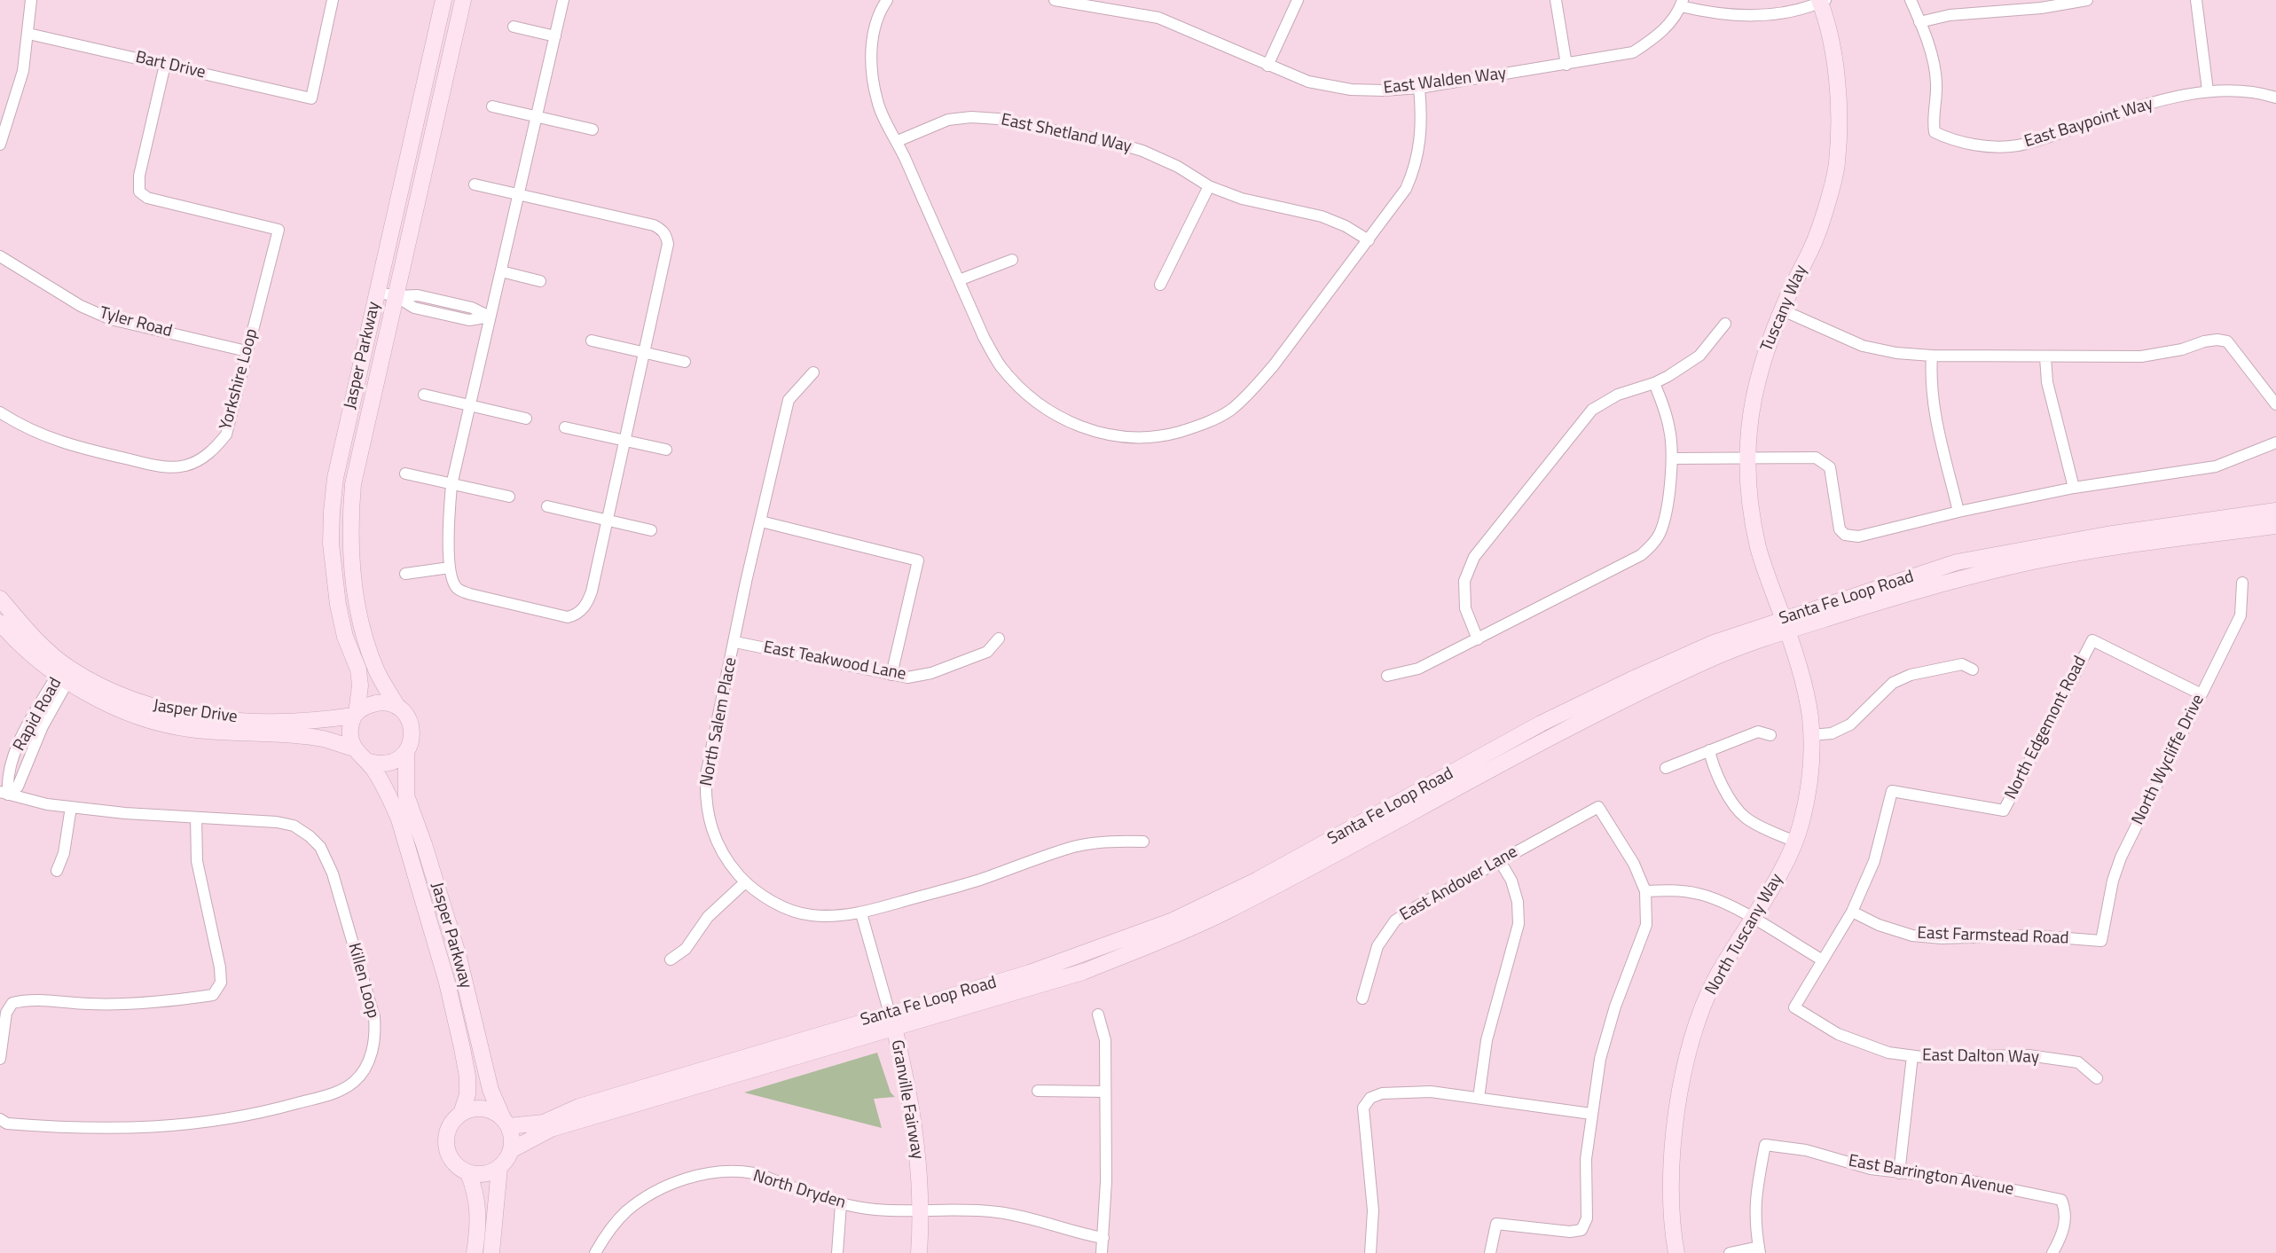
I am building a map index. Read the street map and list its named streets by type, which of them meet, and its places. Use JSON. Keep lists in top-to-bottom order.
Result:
{
  "streets": {
    "main road": [
      "Tuscany Way",
      "Jasper Parkway",
      "Santa Fe Loop Road",
      "Jasper Drive",
      "North Tuscany Way",
      "Granville Fairway"
    ],
    "street": [
      "Bart Drive",
      "East Walden Way",
      "East Baypoint Way",
      "East Shetland Way",
      "Tyler Road",
      "Yorkshire Loop",
      "East Teakwood Lane",
      "Rapid Road",
      "North Salem Place",
      "North Edgemont Road",
      "North Wycliffe Drive",
      "East Andover Lane",
      "East Farmstead Road",
      "Killen Loop",
      "East Dalton Way",
      "East Barrington Avenue",
      "North Dryden"
    ]
  },
  "crossings": [
    ["Bart Drive", "Yorkshire Loop"],
    ["Tuscany Way", "Santa Fe Loop Road"],
    ["Tuscany Way", "North Tuscany Way"],
    ["Tyler Road", "Yorkshire Loop"],
    ["Jasper Parkway", "Santa Fe Loop Road"],
    ["Jasper Parkway", "Jasper Drive"],
    ["Santa Fe Loop Road", "North Tuscany Way"],
    ["Santa Fe Loop Road", "Granville Fairway"],
    ["East Teakwood Lane", "North Salem Place"],
    ["Jasper Drive", "Rapid Road"],
    ["Rapid Road", "Killen Loop"],
    ["North Salem Place", "Granville Fairway"],
    ["North Edgemont Road", "North Wycliffe Drive"],
    ["North Edgemont Road", "East Farmstead Road"],
    ["North Edgemont Road", "East Dalton Way"],
    ["North Wycliffe Drive", "East Farmstead Road"],
    ["Granville Fairway", "North Dryden"]
  ]
}
